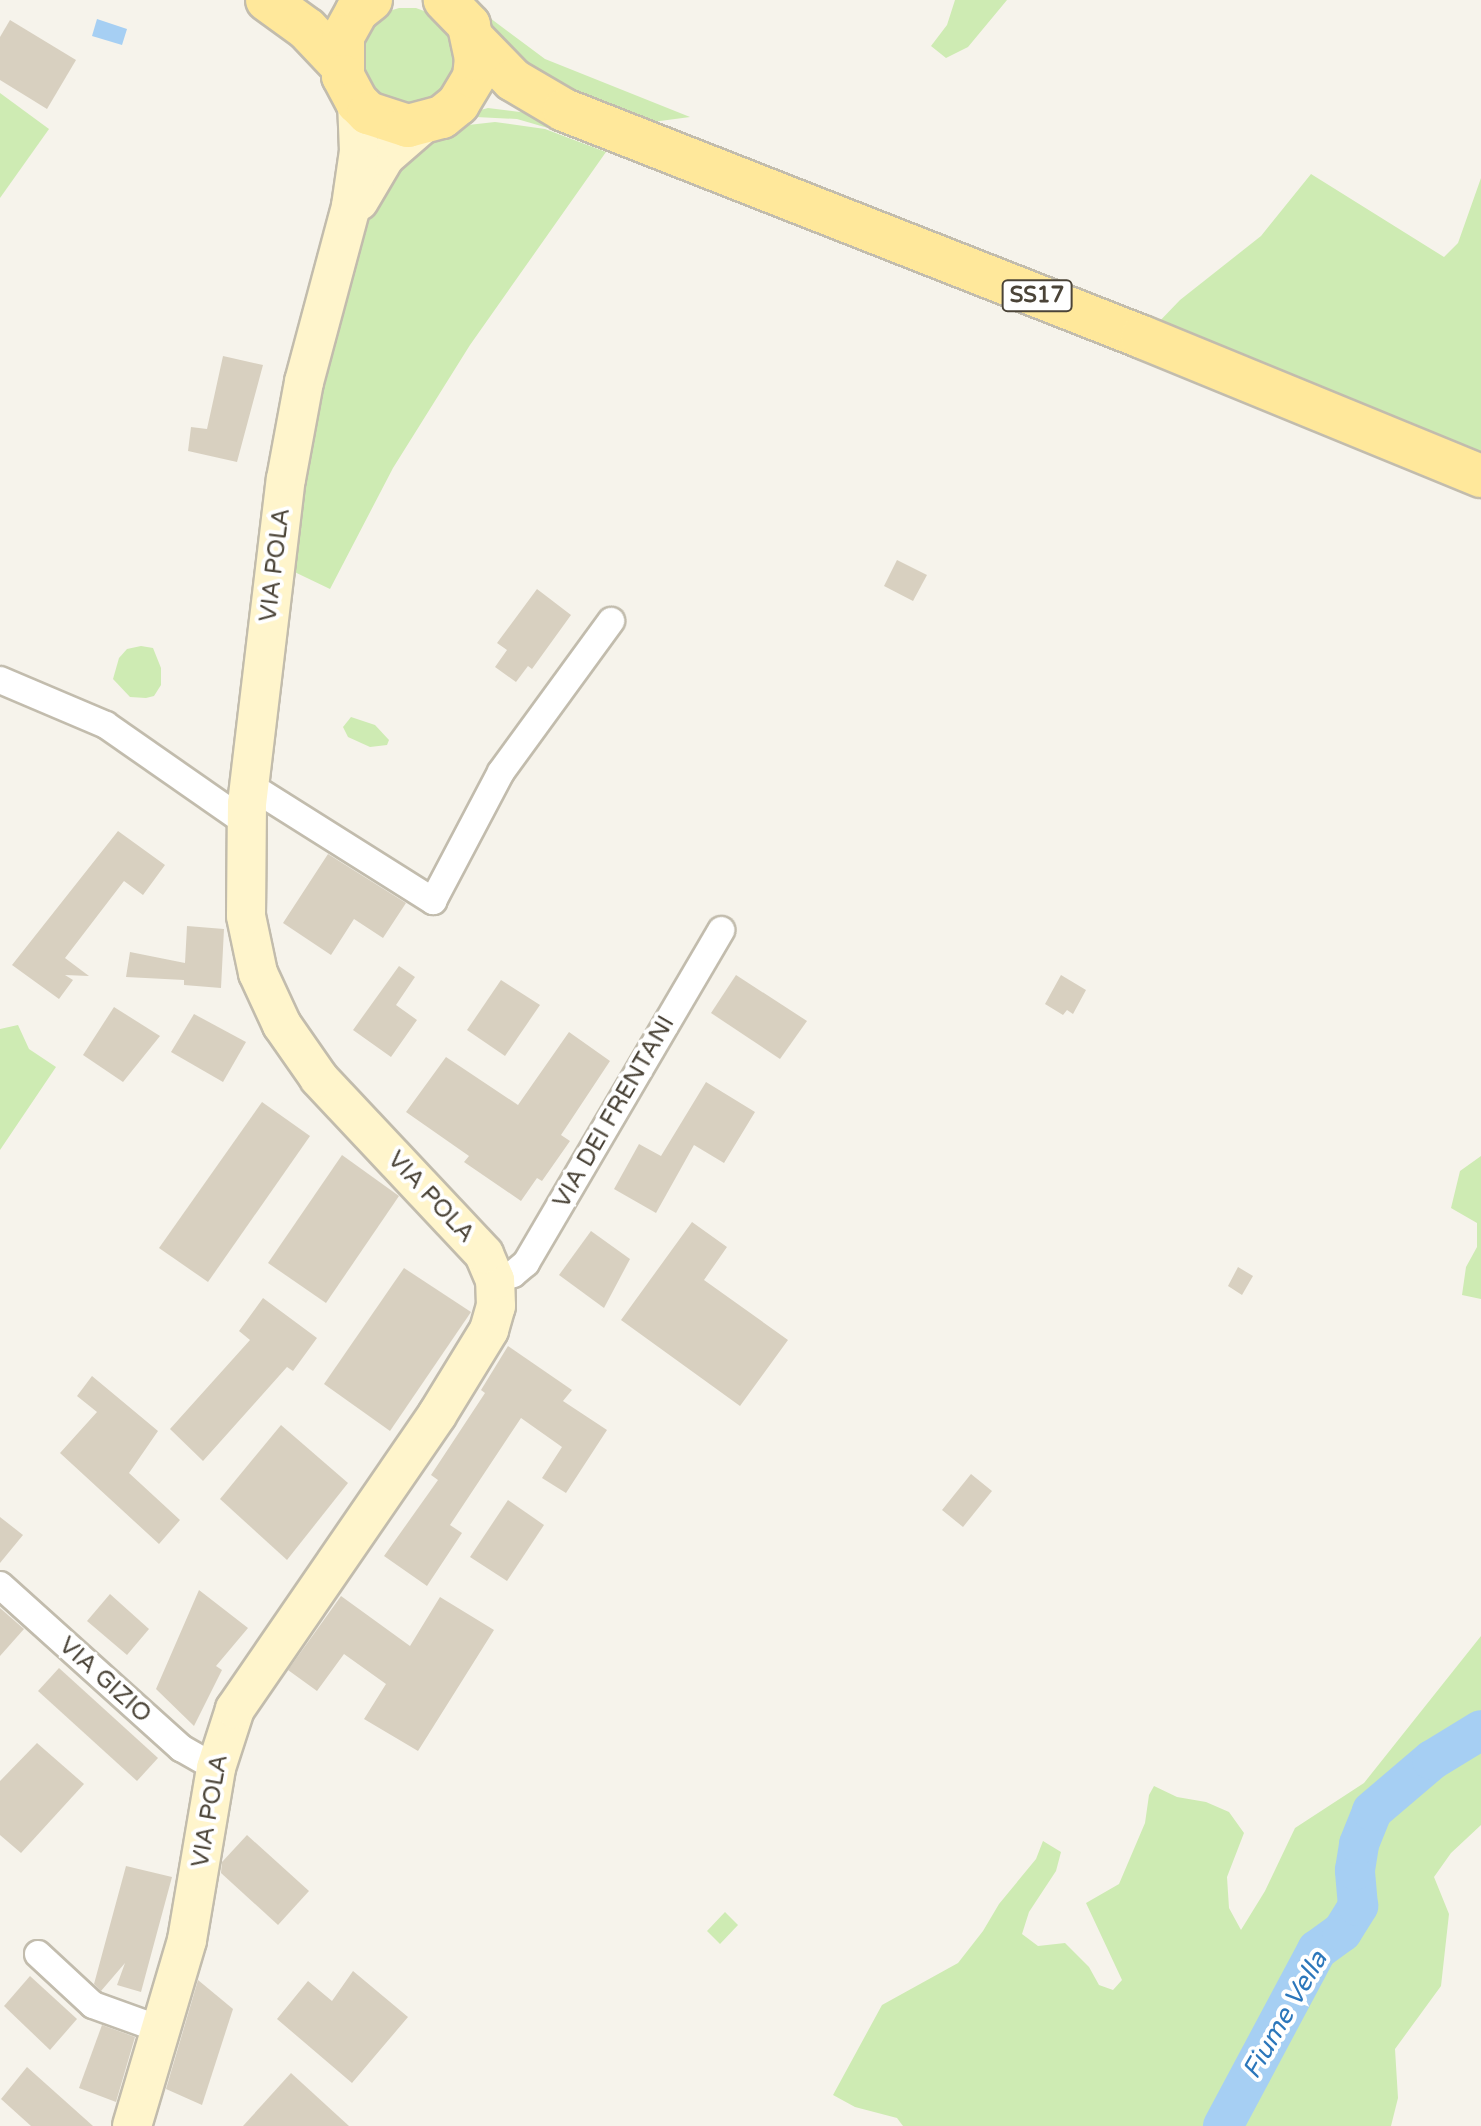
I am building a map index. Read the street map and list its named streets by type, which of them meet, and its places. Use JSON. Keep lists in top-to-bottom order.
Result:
{
  "streets": {
    "main road": ["SS17"],
    "street": ["VIA POLA", "VIA DEI FRENTANI", "VIA GIZIO"]
  },
  "crossings": [
    ["VIA POLA", "VIA DEI FRENTANI"],
    ["VIA POLA", "VIA GIZIO"]
  ],
  "water": ["Fiume Vella"]
}
